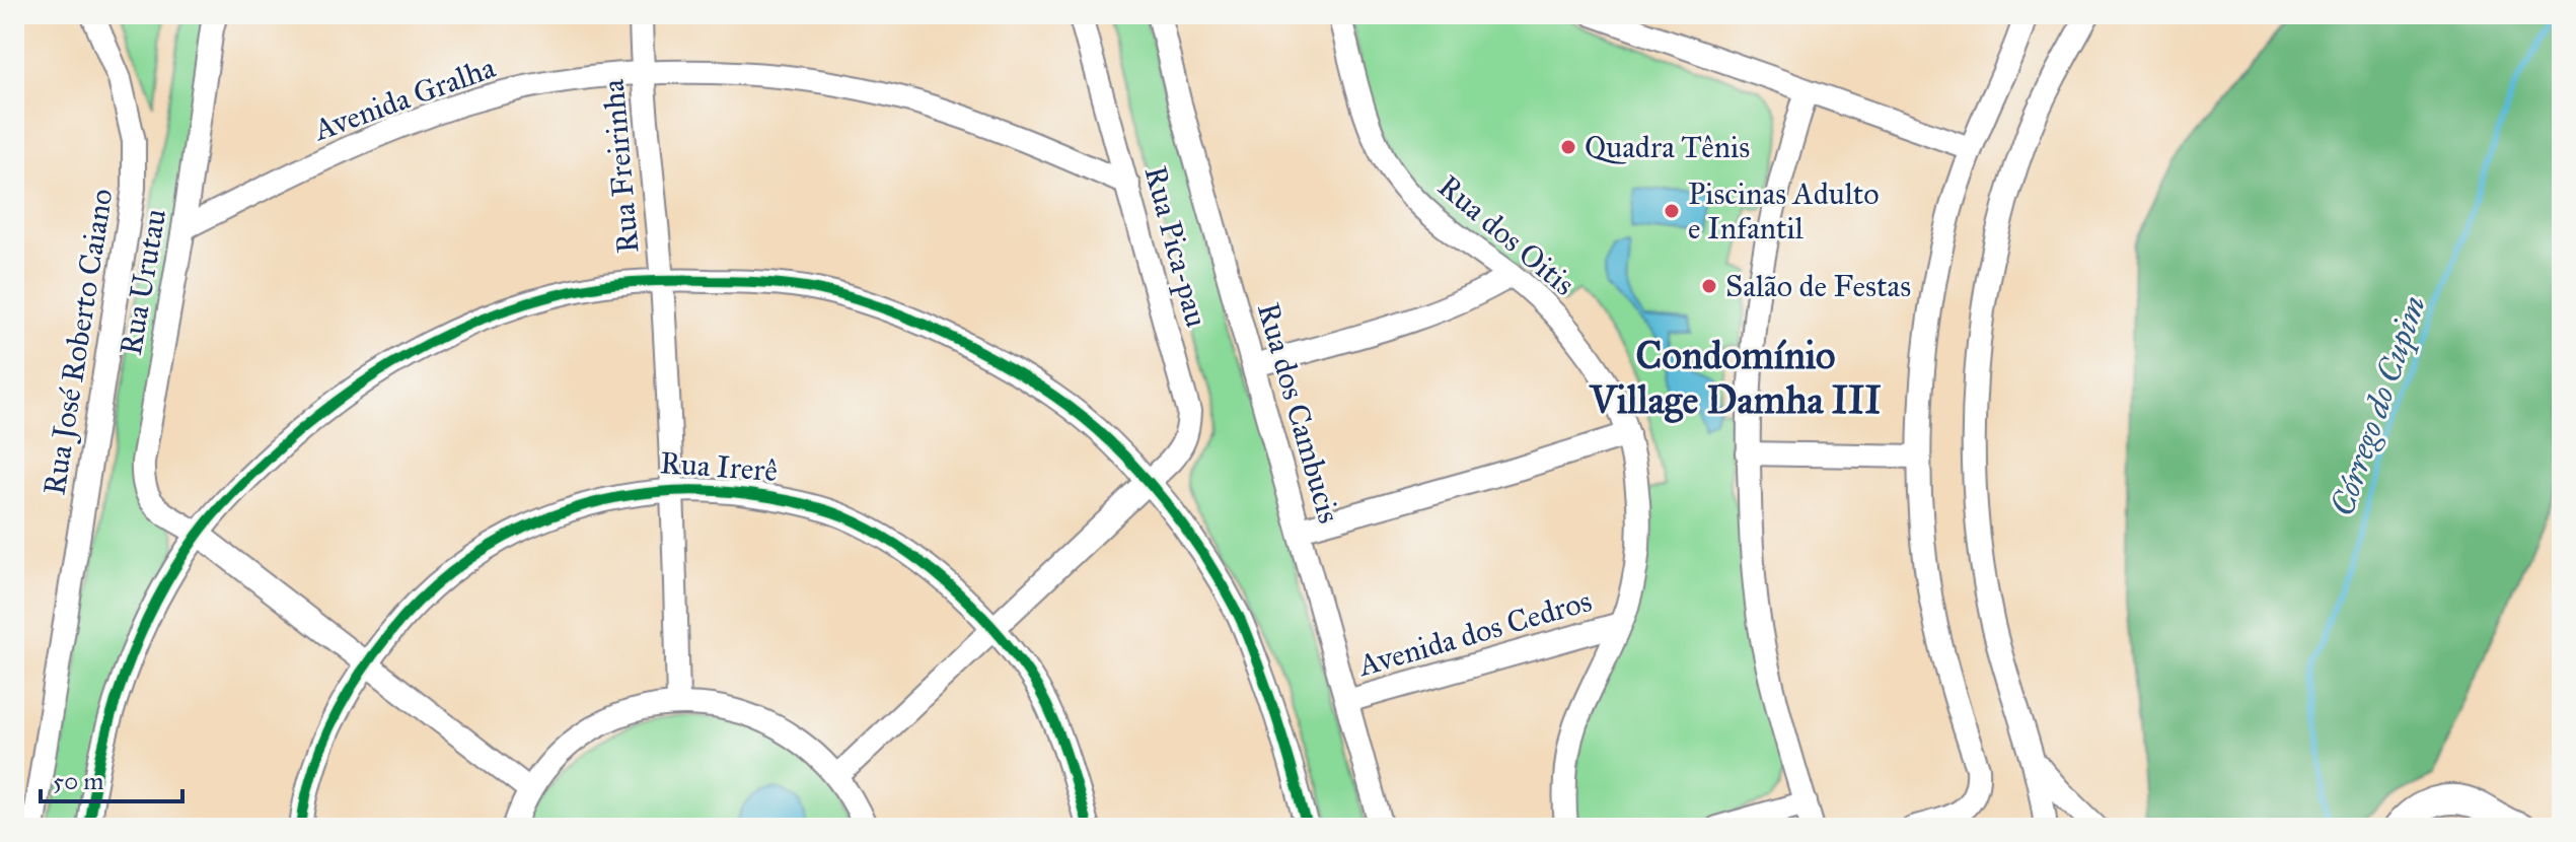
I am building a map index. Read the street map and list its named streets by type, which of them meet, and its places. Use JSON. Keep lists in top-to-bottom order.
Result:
{
  "streets": {
    "street": [
      "Avenida Gralha",
      "Rua Freirinha",
      "Rua dos Oitis",
      "Rua Pica-pau",
      "Rua Urutau",
      "Rua José Roberto Caiano",
      "Rua dos Cambucis",
      "Rua Irerê",
      "Avenida dos Cedros"
    ]
  },
  "crossings": [
    ["Avenida Gralha", "Rua Freirinha"],
    ["Avenida Gralha", "Rua Pica-pau"],
    ["Avenida Gralha", "Rua Urutau"],
    ["Rua Freirinha", "Rua Irerê"],
    ["Rua dos Oitis", "Avenida dos Cedros"],
    ["Rua Pica-pau", "Rua Irerê"],
    ["Rua Urutau", "Rua Irerê"],
    ["Rua dos Cambucis", "Avenida dos Cedros"]
  ],
  "districts": ["Condomínio Village Damha III"],
  "water": ["Córrego do Cupim"],
  "places": ["Quadra Tênis", "Piscinas Adulto e Infantil", "Salão de Festas"],
  "scale_bar": "50 m"
}
